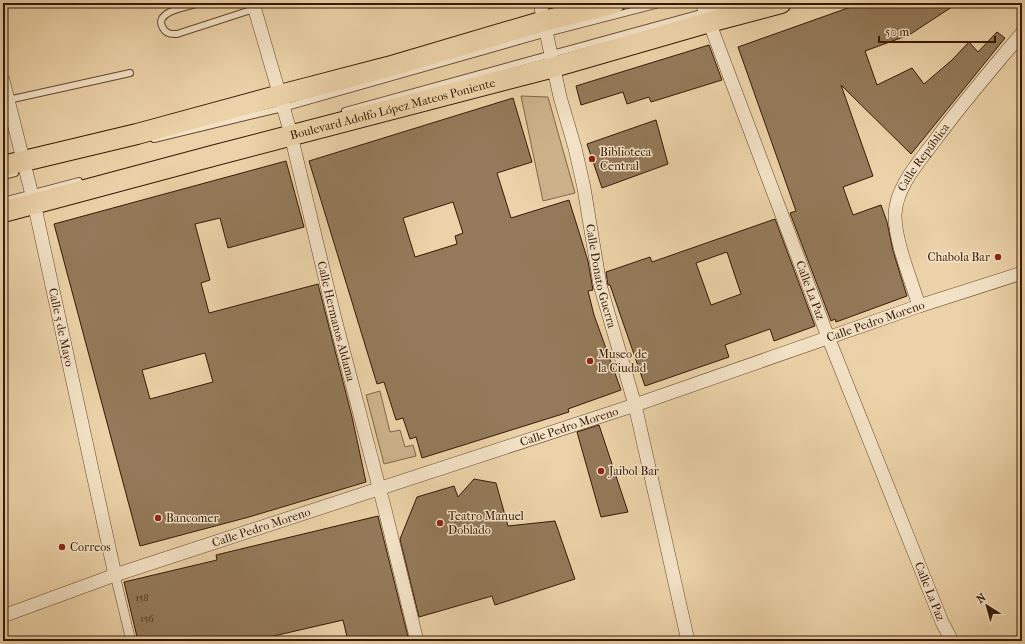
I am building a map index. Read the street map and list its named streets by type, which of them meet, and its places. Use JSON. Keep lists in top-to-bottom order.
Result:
{
  "streets": {
    "main road": ["Boulevard Adolfo López Mateos Poniente"],
    "street": [
      "Calle República",
      "Calle Donato Guerra",
      "Calle La Paz",
      "Calle Pedro Moreno",
      "Calle Hermanos Aldama",
      "Calle 5 de Mayo"
    ]
  },
  "crossings": [
    ["Boulevard Adolfo López Mateos Poniente", "Calle Donato Guerra"],
    ["Boulevard Adolfo López Mateos Poniente", "Calle La Paz"],
    ["Boulevard Adolfo López Mateos Poniente", "Calle Hermanos Aldama"],
    ["Boulevard Adolfo López Mateos Poniente", "Calle 5 de Mayo"],
    ["Calle República", "Calle Pedro Moreno"],
    ["Calle Donato Guerra", "Calle Pedro Moreno"],
    ["Calle La Paz", "Calle Pedro Moreno"],
    ["Calle Pedro Moreno", "Calle Hermanos Aldama"],
    ["Calle Pedro Moreno", "Calle 5 de Mayo"]
  ],
  "places": [
    "Biblioteca Central",
    "Chabola Bar",
    "Museo de la Ciudad",
    "Jaibol Bar",
    "Bancomer",
    "Teatro Manuel Doblado",
    "Correos"
  ],
  "house_numbers": ["158", "156"],
  "scale_bar": "50 m",
  "north": "top left"
}
